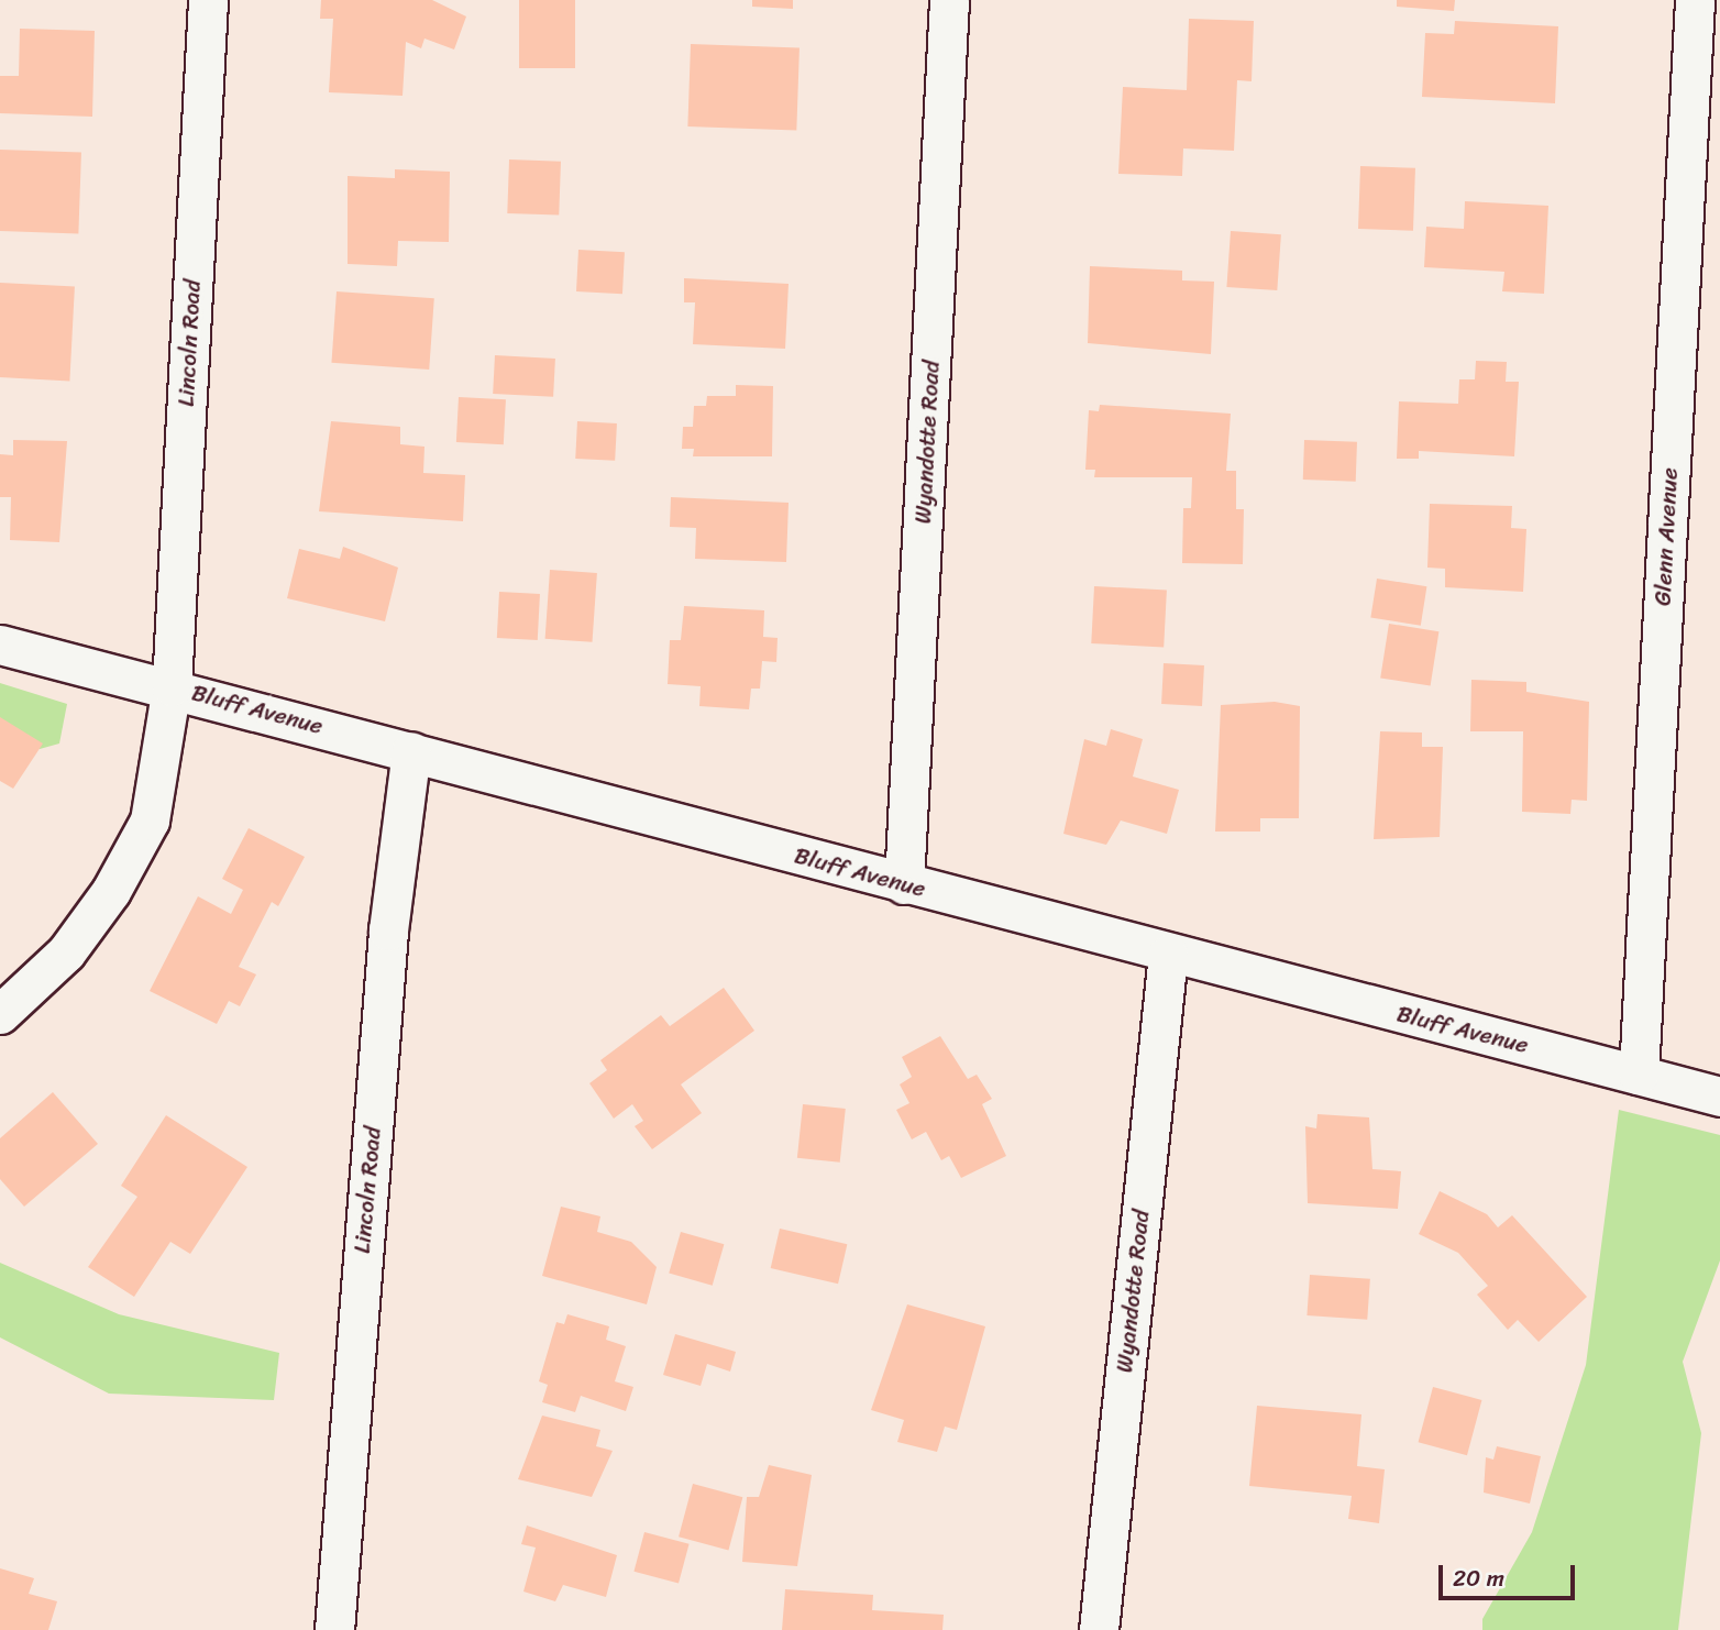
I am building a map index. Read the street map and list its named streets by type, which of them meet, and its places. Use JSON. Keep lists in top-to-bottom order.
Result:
{
  "streets": {
    "street": [
      "Lincoln Road",
      "Wyandotte Road",
      "Glenn Avenue",
      "Bluff Avenue"
    ]
  },
  "crossings": [
    ["Lincoln Road", "Bluff Avenue"],
    ["Wyandotte Road", "Bluff Avenue"],
    ["Glenn Avenue", "Bluff Avenue"]
  ],
  "scale_bar": "20 m"
}
